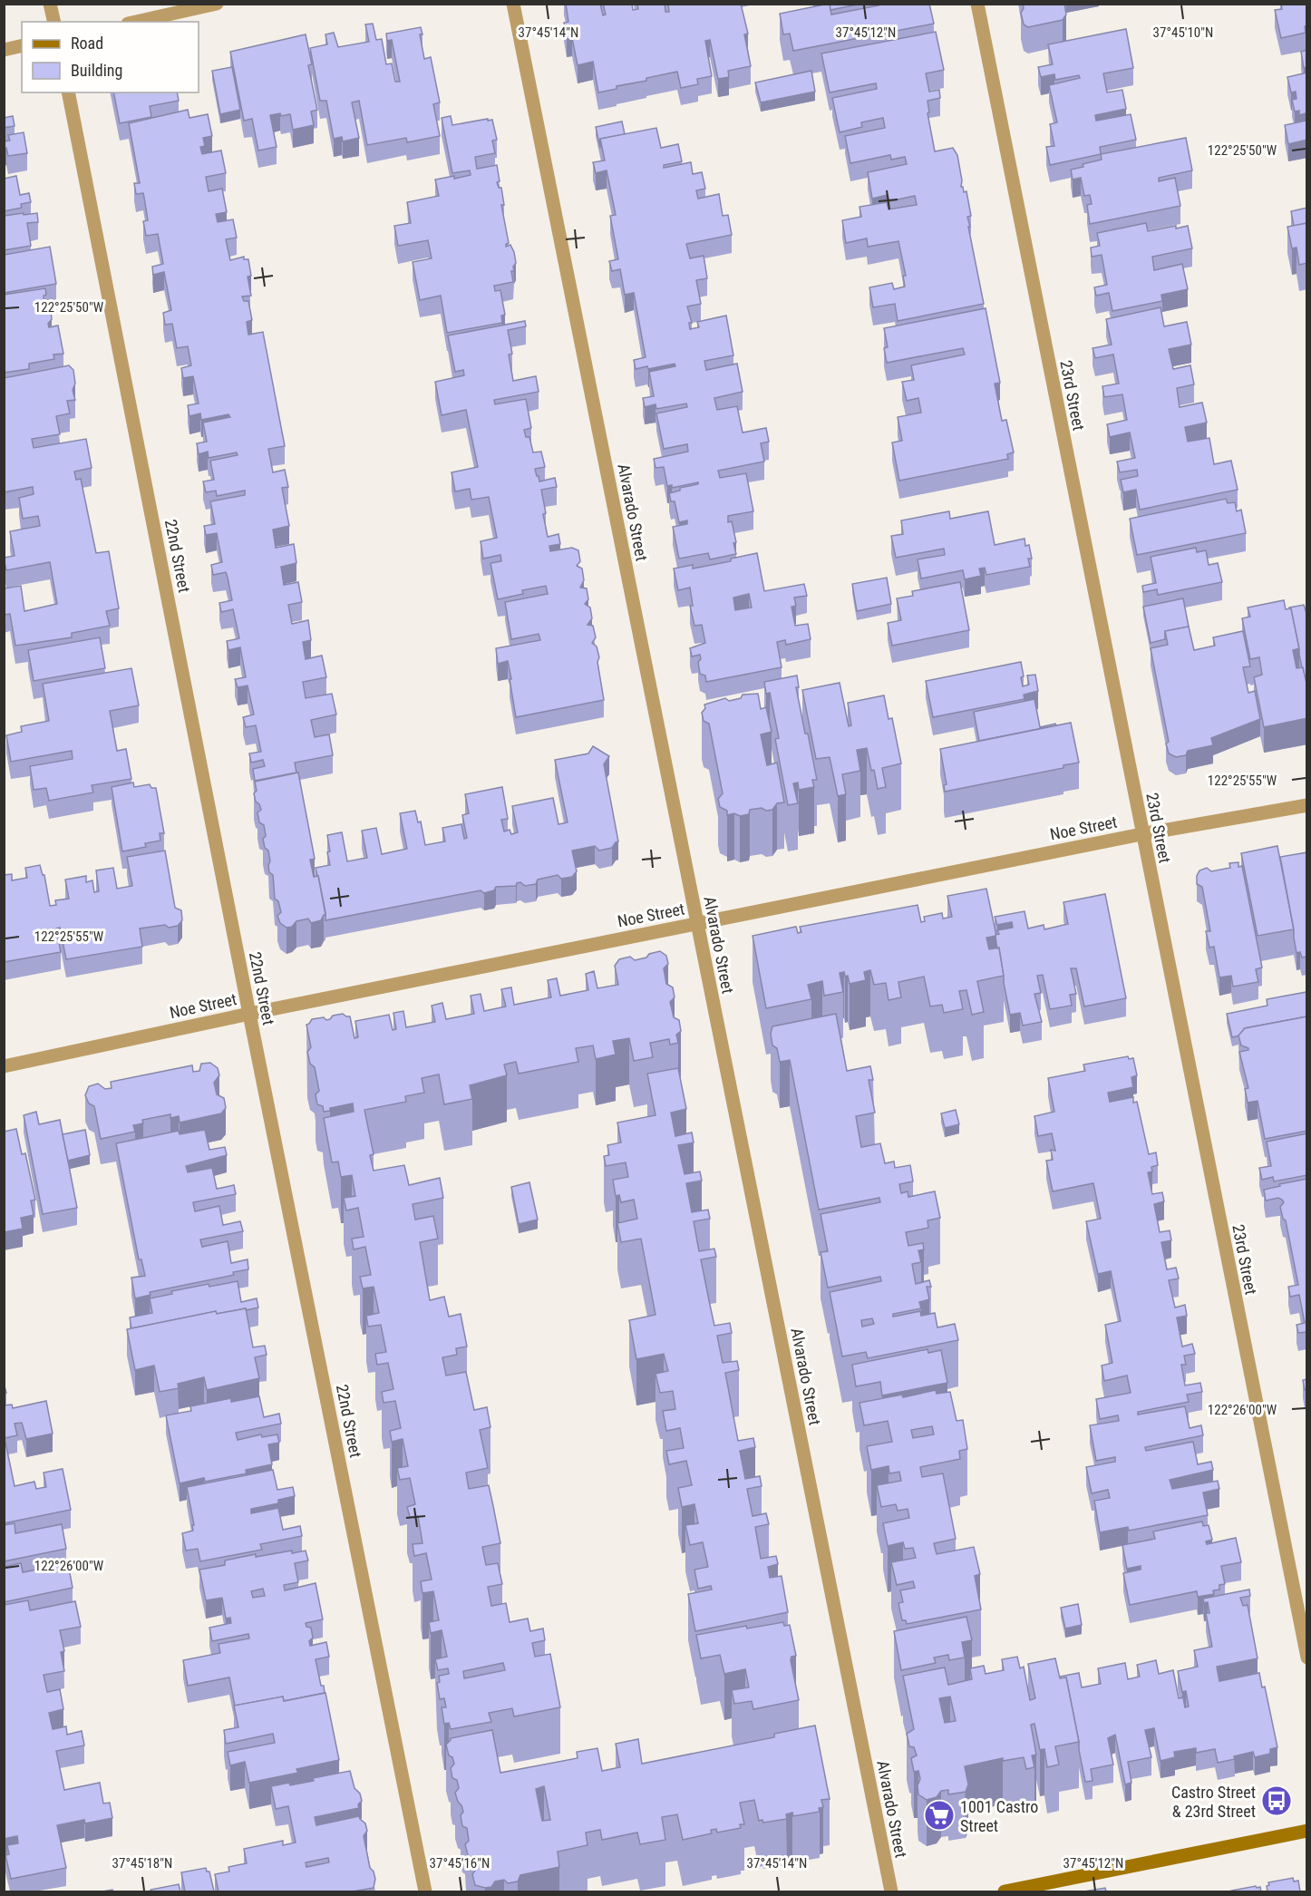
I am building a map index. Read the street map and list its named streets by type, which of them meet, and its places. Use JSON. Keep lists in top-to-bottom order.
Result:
{
  "streets": {
    "street": [
      "23rd Street",
      "Alvarado Street",
      "22nd Street",
      "Noe Street"
    ]
  },
  "crossings": [
    ["23rd Street", "Noe Street"],
    ["Alvarado Street", "Noe Street"],
    ["22nd Street", "Noe Street"]
  ],
  "places": {
    "bus stop": ["Castro Street & 23rd Street"],
    "supermarket": ["1001 Castro Street"]
  },
  "legend": ["Road", "Building"],
  "coordinates": [
    "37°45'14\"N",
    "37°45'12\"N",
    "37°45'10\"N",
    "122°25'50\"W",
    "122°25'55\"W",
    "122°26'00\"W",
    "37°45'18\"N",
    "37°45'16\"N"
  ]
}
